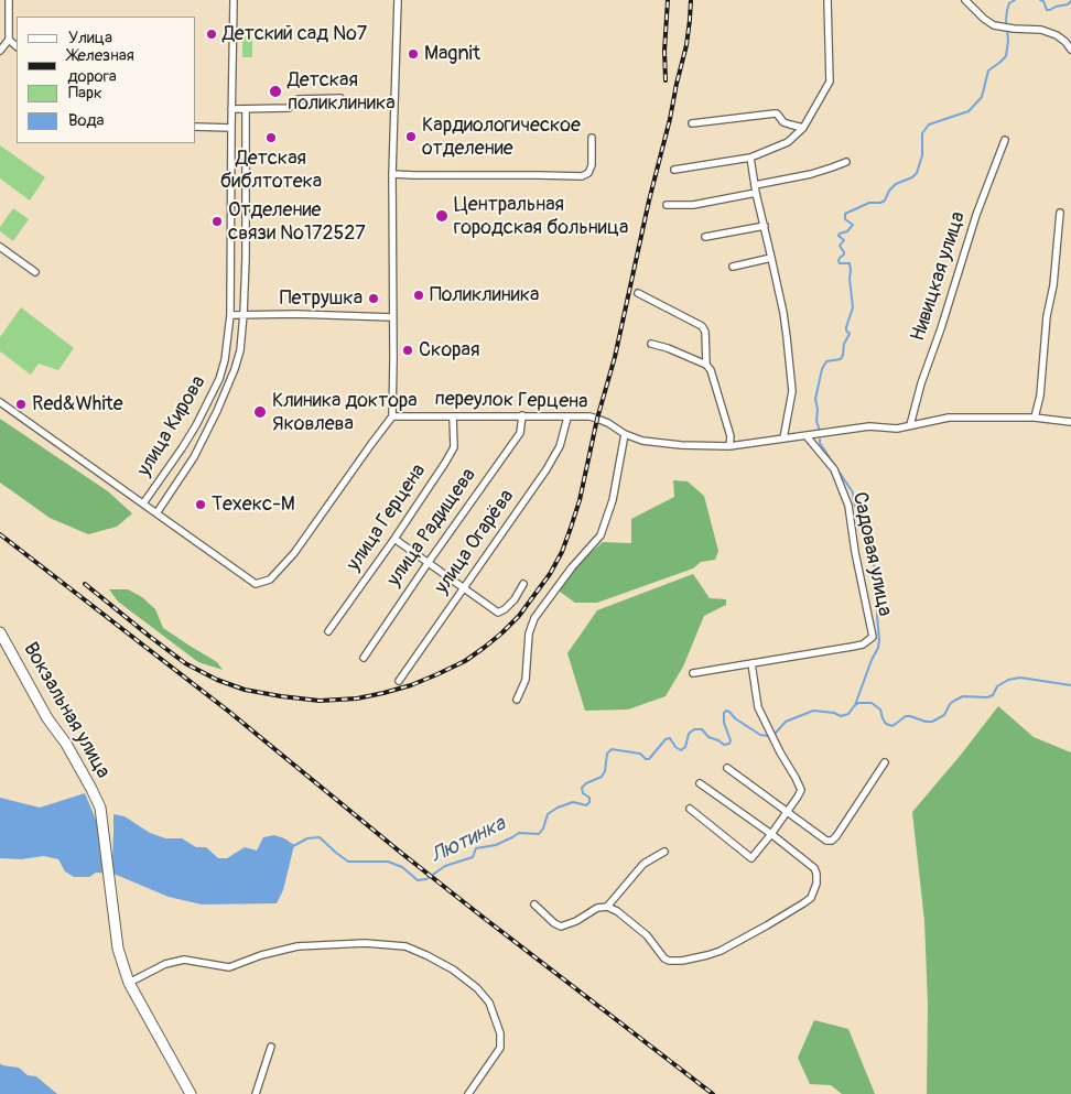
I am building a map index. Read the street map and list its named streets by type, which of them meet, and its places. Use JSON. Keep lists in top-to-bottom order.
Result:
{
  "streets": {
    "main road": ["Вокзальная улица"],
    "street": [
      "Нивицкая улица",
      "переулок Герцена",
      "улица Кирова",
      "улица Герцена",
      "улица Радищева",
      "улица Огарёва",
      "Садовая улица"
    ]
  },
  "crossings": [
    ["переулок Герцена", "улица Герцена"],
    ["переулок Герцена", "улица Радищева"],
    ["переулок Герцена", "улица Огарёва"]
  ],
  "water": ["Лютинка"],
  "places": [
    "Детский сад №7",
    "Magnit",
    "Детская поликлиника",
    "Кардиологическое отделение",
    "Детская библтотека",
    "Центральная городская больница",
    "Отделение связи №172527",
    "Поликлиника",
    "Петрушка",
    "Скорая",
    "Red&White",
    "Клиника доктора Яковлева",
    "Техекс-М"
  ],
  "legend": [
    "Улица",
    "Железная дорога",
    "Парк",
    "Вода"
  ]
}
